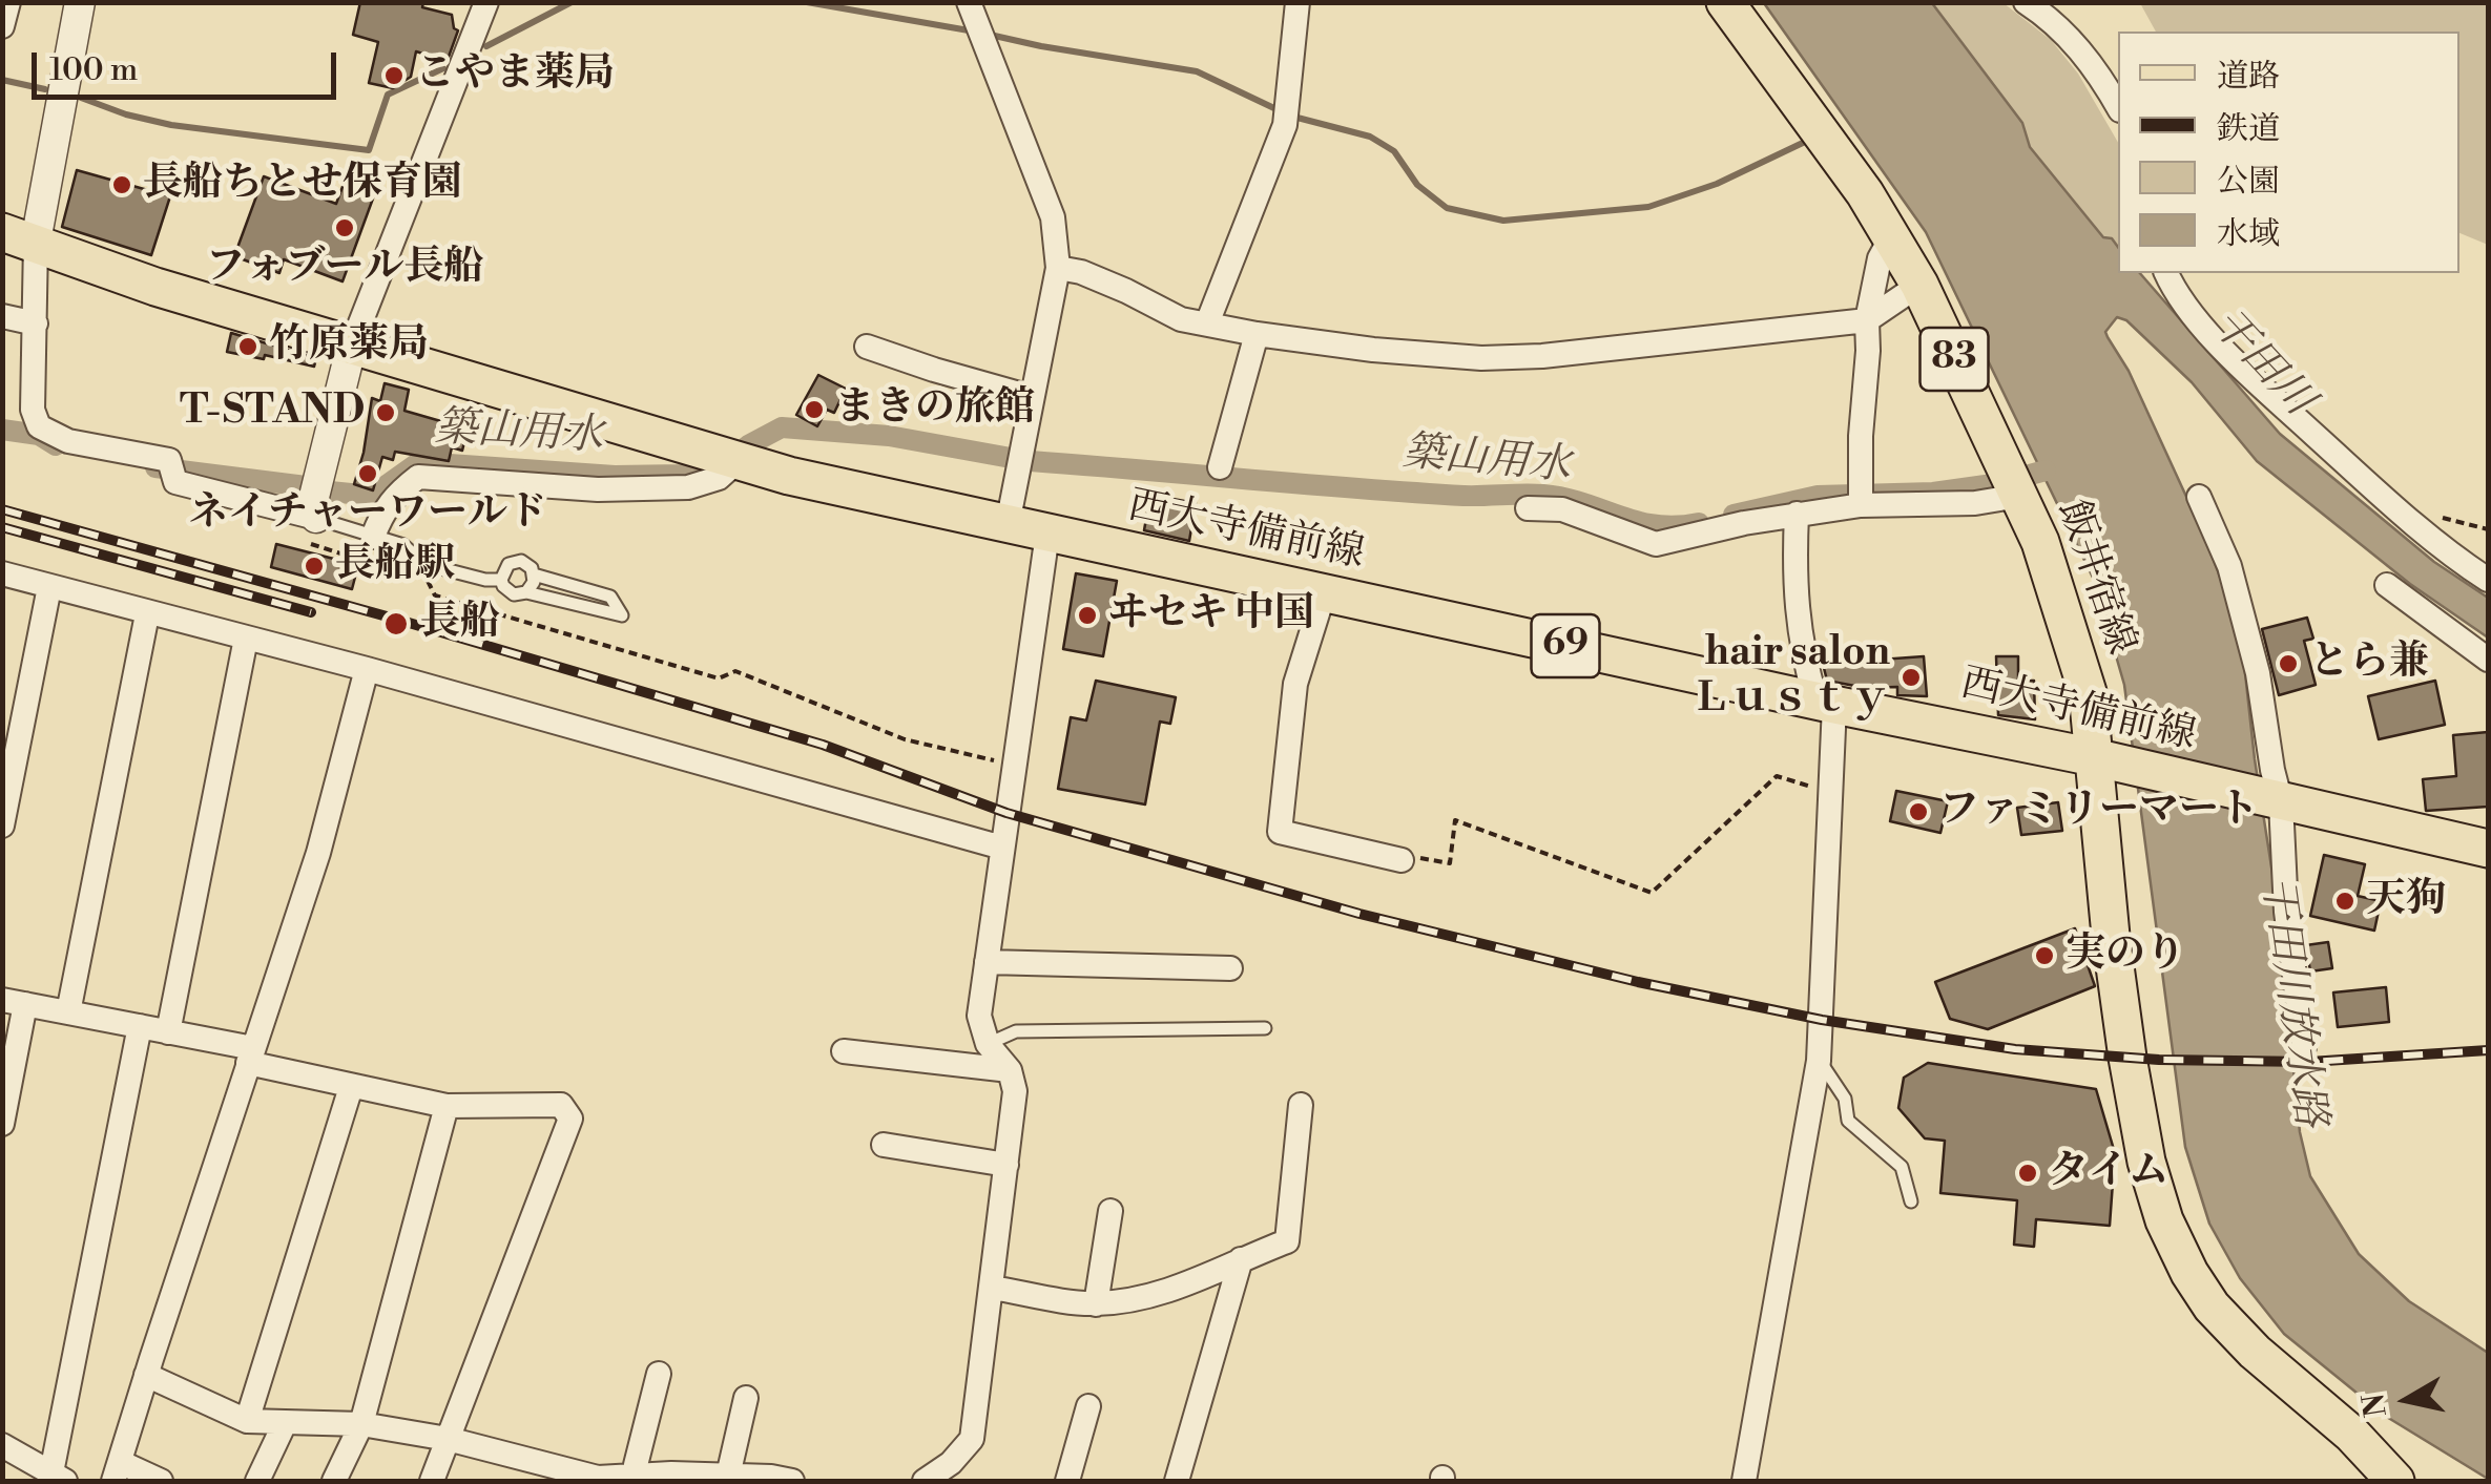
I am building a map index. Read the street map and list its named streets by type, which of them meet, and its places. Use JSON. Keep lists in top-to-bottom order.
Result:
{
  "streets": {
    "main road": [
      "83",
      "西大寺備前線",
      "飯井宿線",
      "69"
    ]
  },
  "crossings": [
    ["西大寺備前線", "飯井宿線"]
  ],
  "water": ["干田川", "築山用水", "干田川放水路"],
  "places": [
    "こやま薬局",
    "長船ちとせ保育園",
    "フォブール長船",
    "竹原薬局",
    "まきの旅館",
    "T-STAND",
    "ネイチャーワールド",
    "長船駅",
    "ヰセキ 中国",
    "長船",
    "とら兼",
    "hair salon Ｌｕｓｔｙ",
    "ファミリーマート",
    "天狗",
    "実のり",
    "タイム"
  ],
  "legend": [
    "道路",
    "鉄道",
    "公園",
    "水域"
  ],
  "scale_bar": "100 m",
  "north": "left"
}
